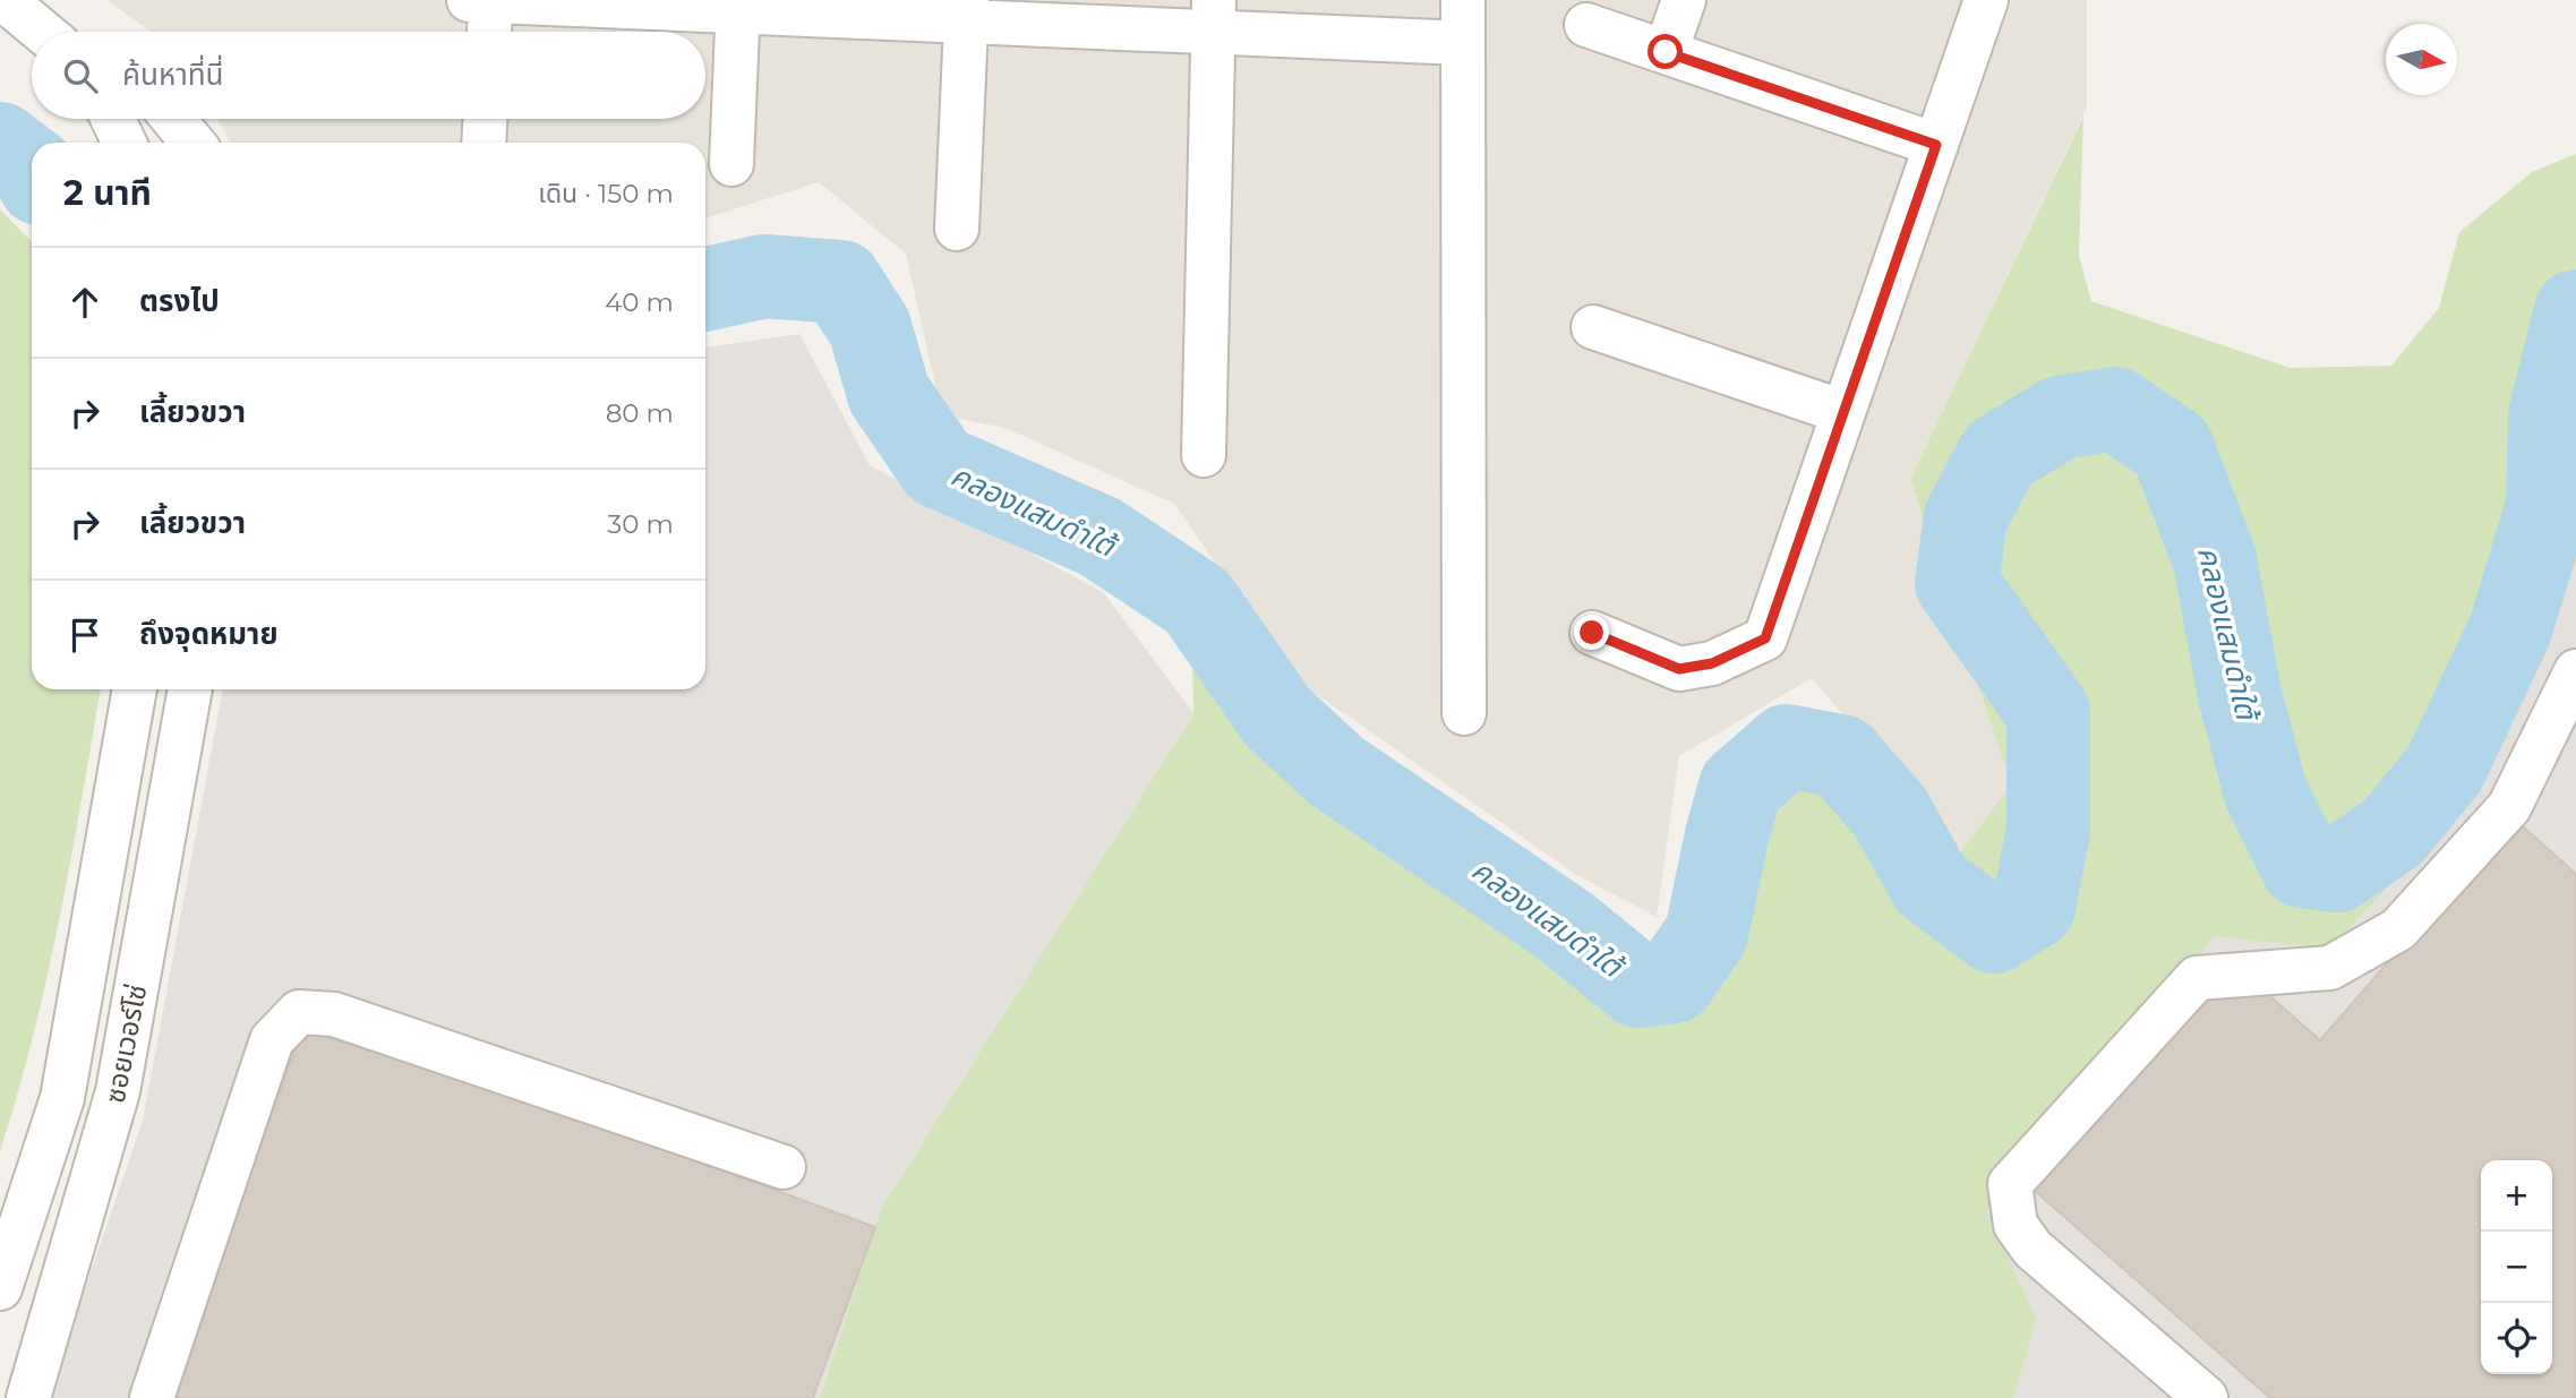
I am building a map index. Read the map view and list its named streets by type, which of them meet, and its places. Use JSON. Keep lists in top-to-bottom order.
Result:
{
  "streets": {
    "street": ["ซอยเวอร์โซ่"]
  },
  "water": ["คลองแสมดำใต้"],
  "north": "right",
  "page": {
    "search": "ค้นหาที่นี่",
    "heading": ["2 นาที", "เดิน · 150 m"],
    "list": [
      ["ตรงไป", "40 m"],
      ["เลี้ยวขวา", "80 m"],
      ["เลี้ยวขวา", "30 m"],
      "ถึงจุดหมาย"
    ],
    "map_buttons": ["+", "−"]
  }
}
